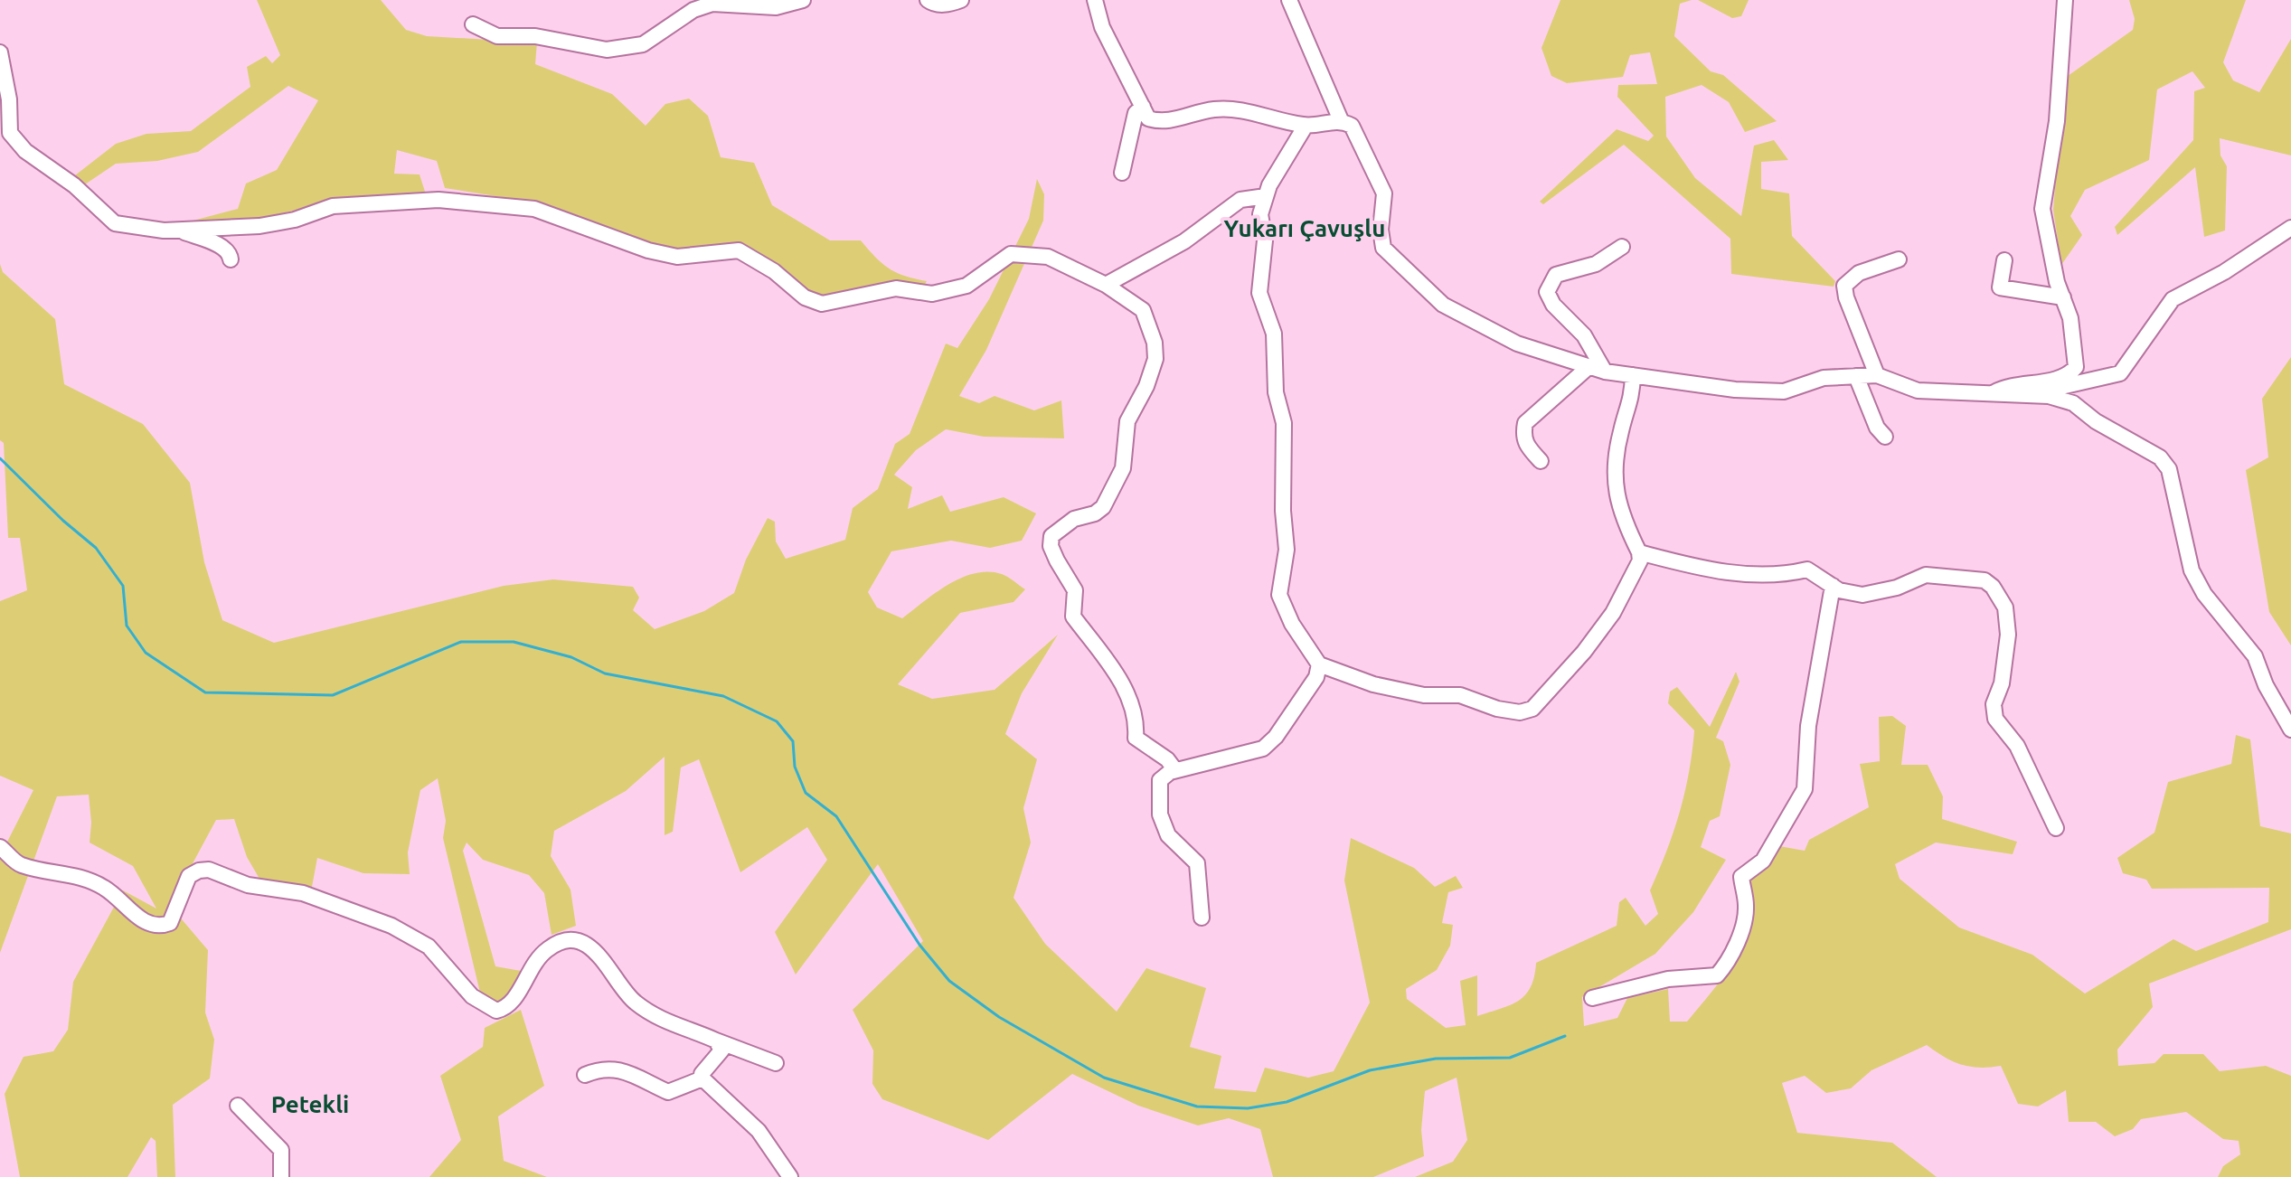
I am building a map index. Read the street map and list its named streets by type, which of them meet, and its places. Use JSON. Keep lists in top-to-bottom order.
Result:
{
  "districts": ["Yukarı Çavuşlu", "Petekli"]
}
